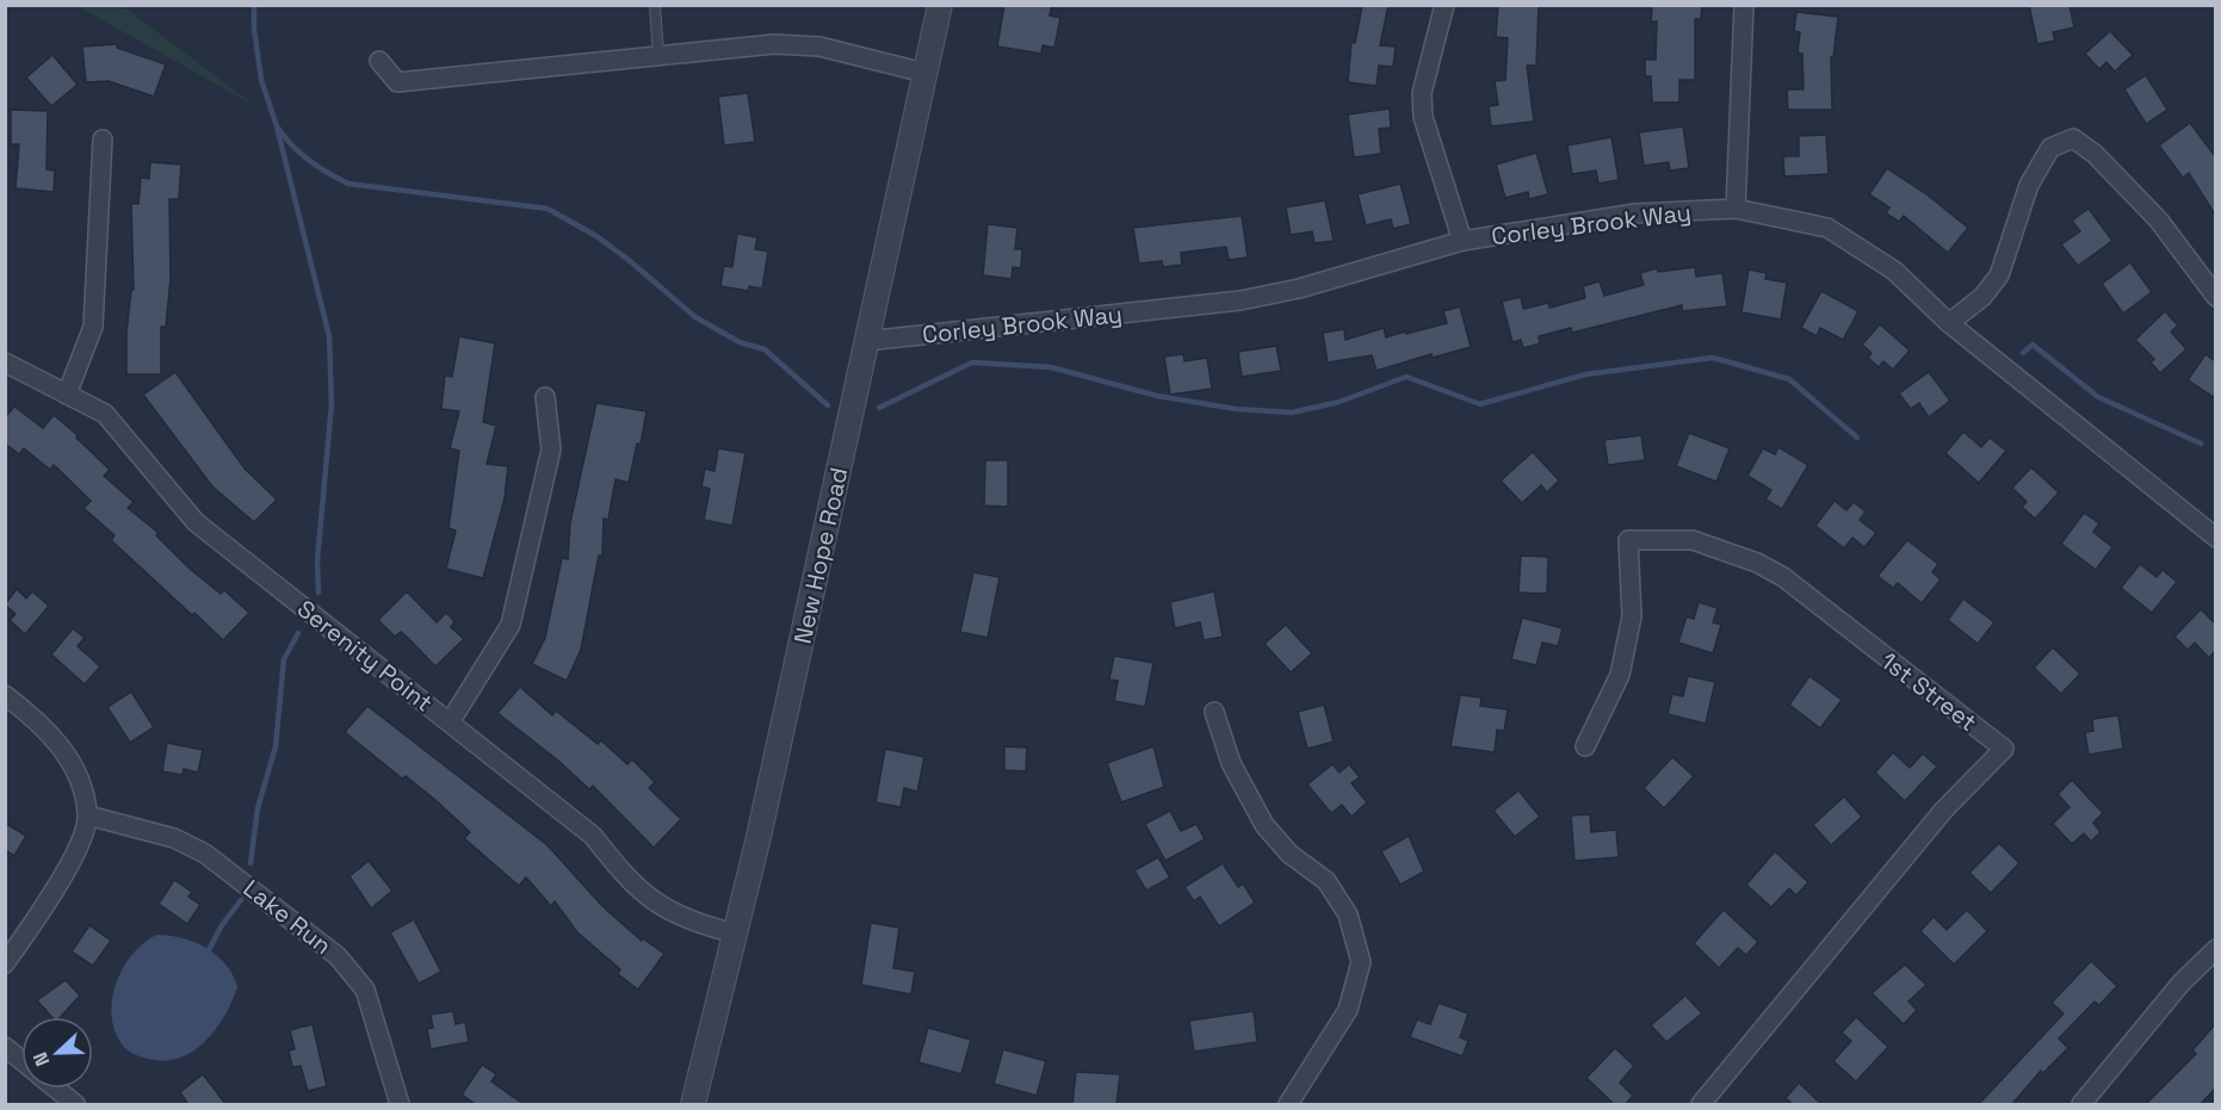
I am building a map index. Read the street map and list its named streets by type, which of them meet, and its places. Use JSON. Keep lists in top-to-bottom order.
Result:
{
  "streets": {
    "street": [
      "Corley Brook Way",
      "New Hope Road",
      "Serenity Point",
      "1st Street",
      "Lake Run"
    ]
  },
  "crossings": [
    ["Corley Brook Way", "New Hope Road"],
    ["New Hope Road", "Serenity Point"]
  ],
  "north": "left"
}
